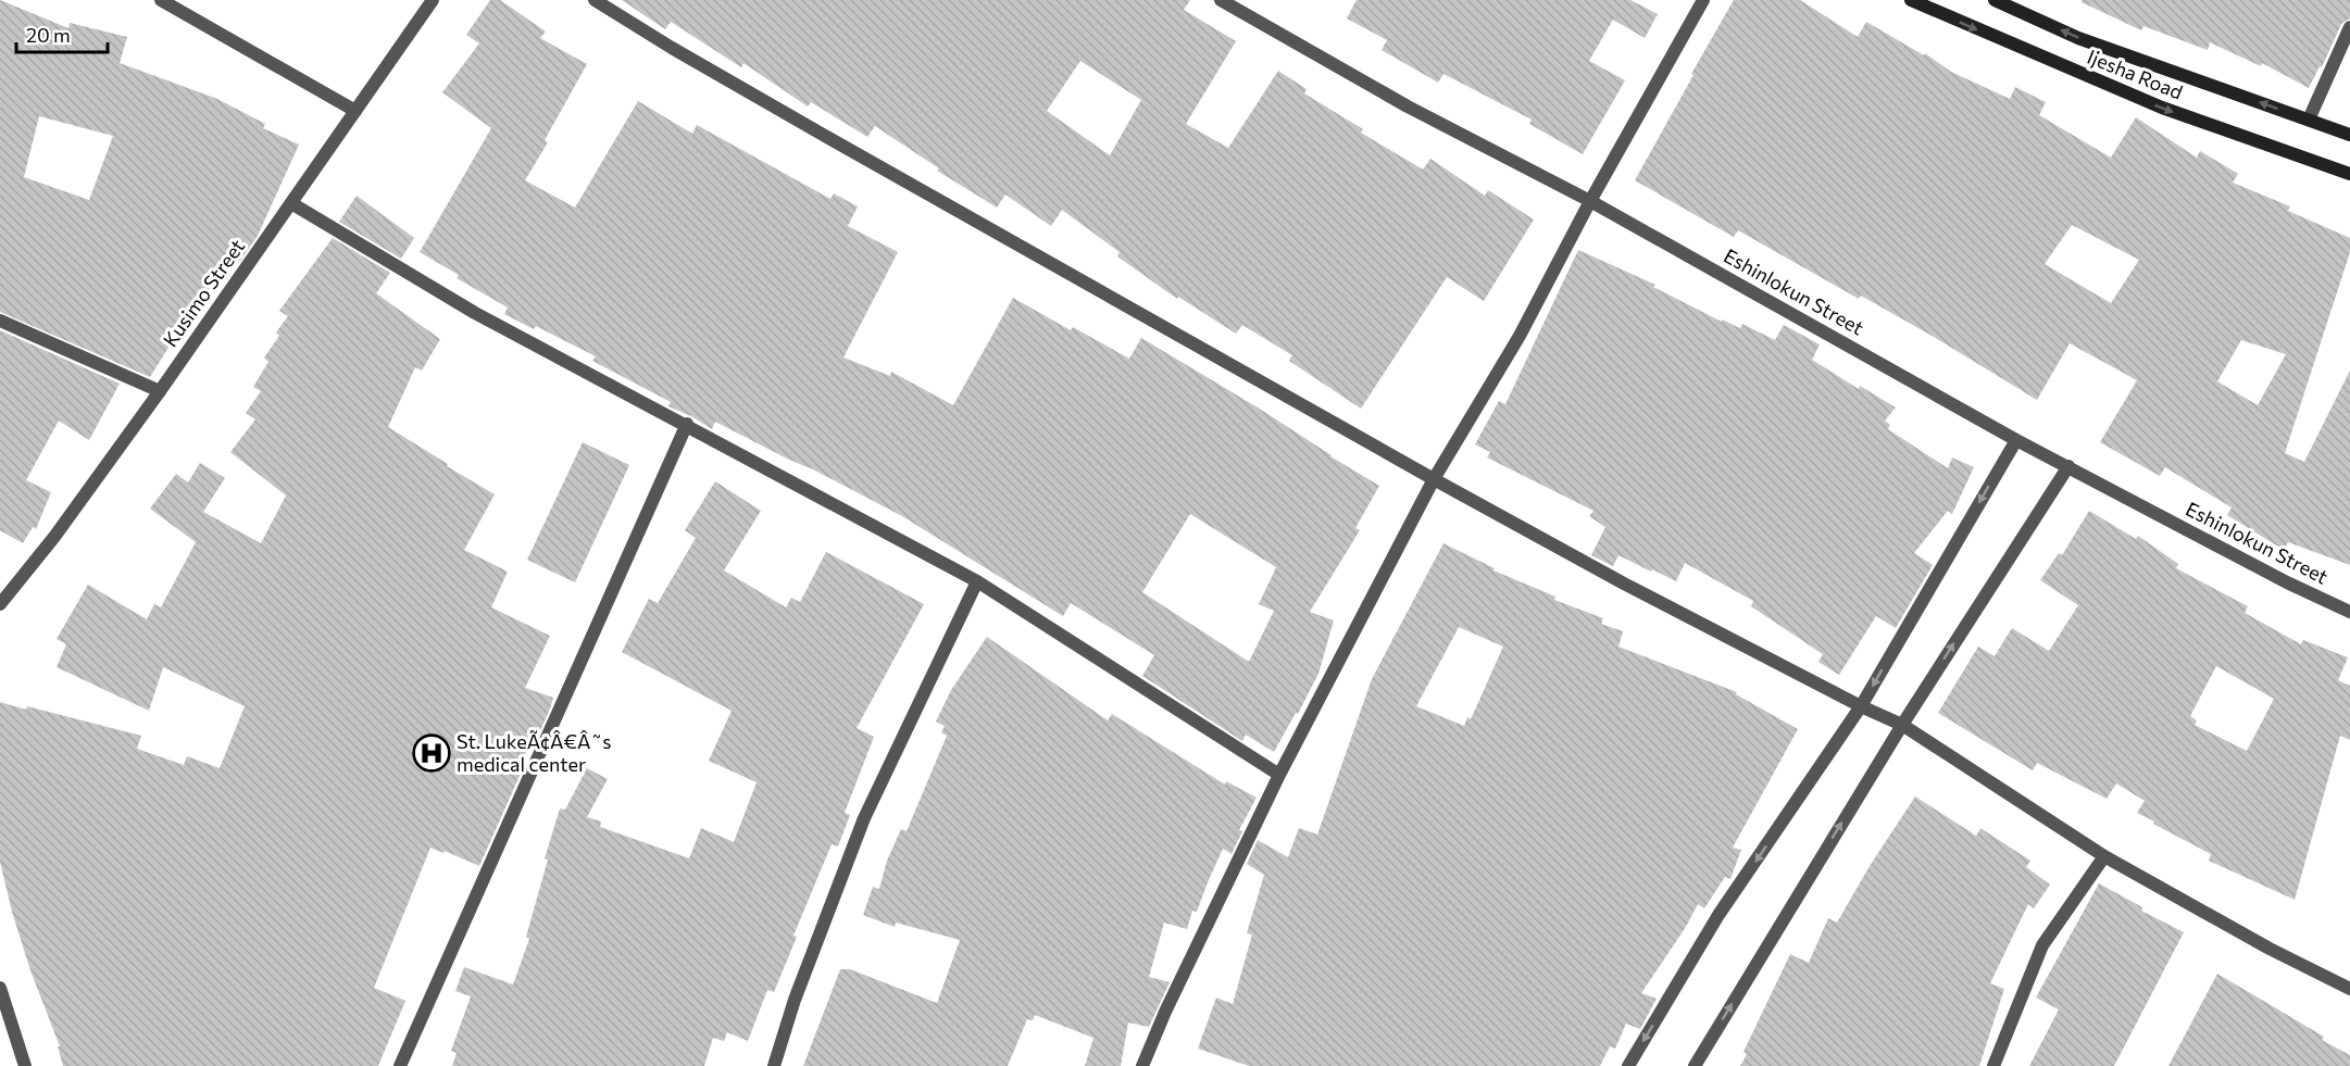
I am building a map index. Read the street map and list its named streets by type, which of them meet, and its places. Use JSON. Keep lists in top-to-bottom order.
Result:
{
  "streets": {
    "main road": ["Ijesha Road"],
    "street": ["Eshinlokun Street", "Kusimo Street"]
  },
  "places": {
    "hospital": ["St. LukeÃ¢Â€Â˜s medical center"]
  },
  "scale_bar": "20 m"
}
